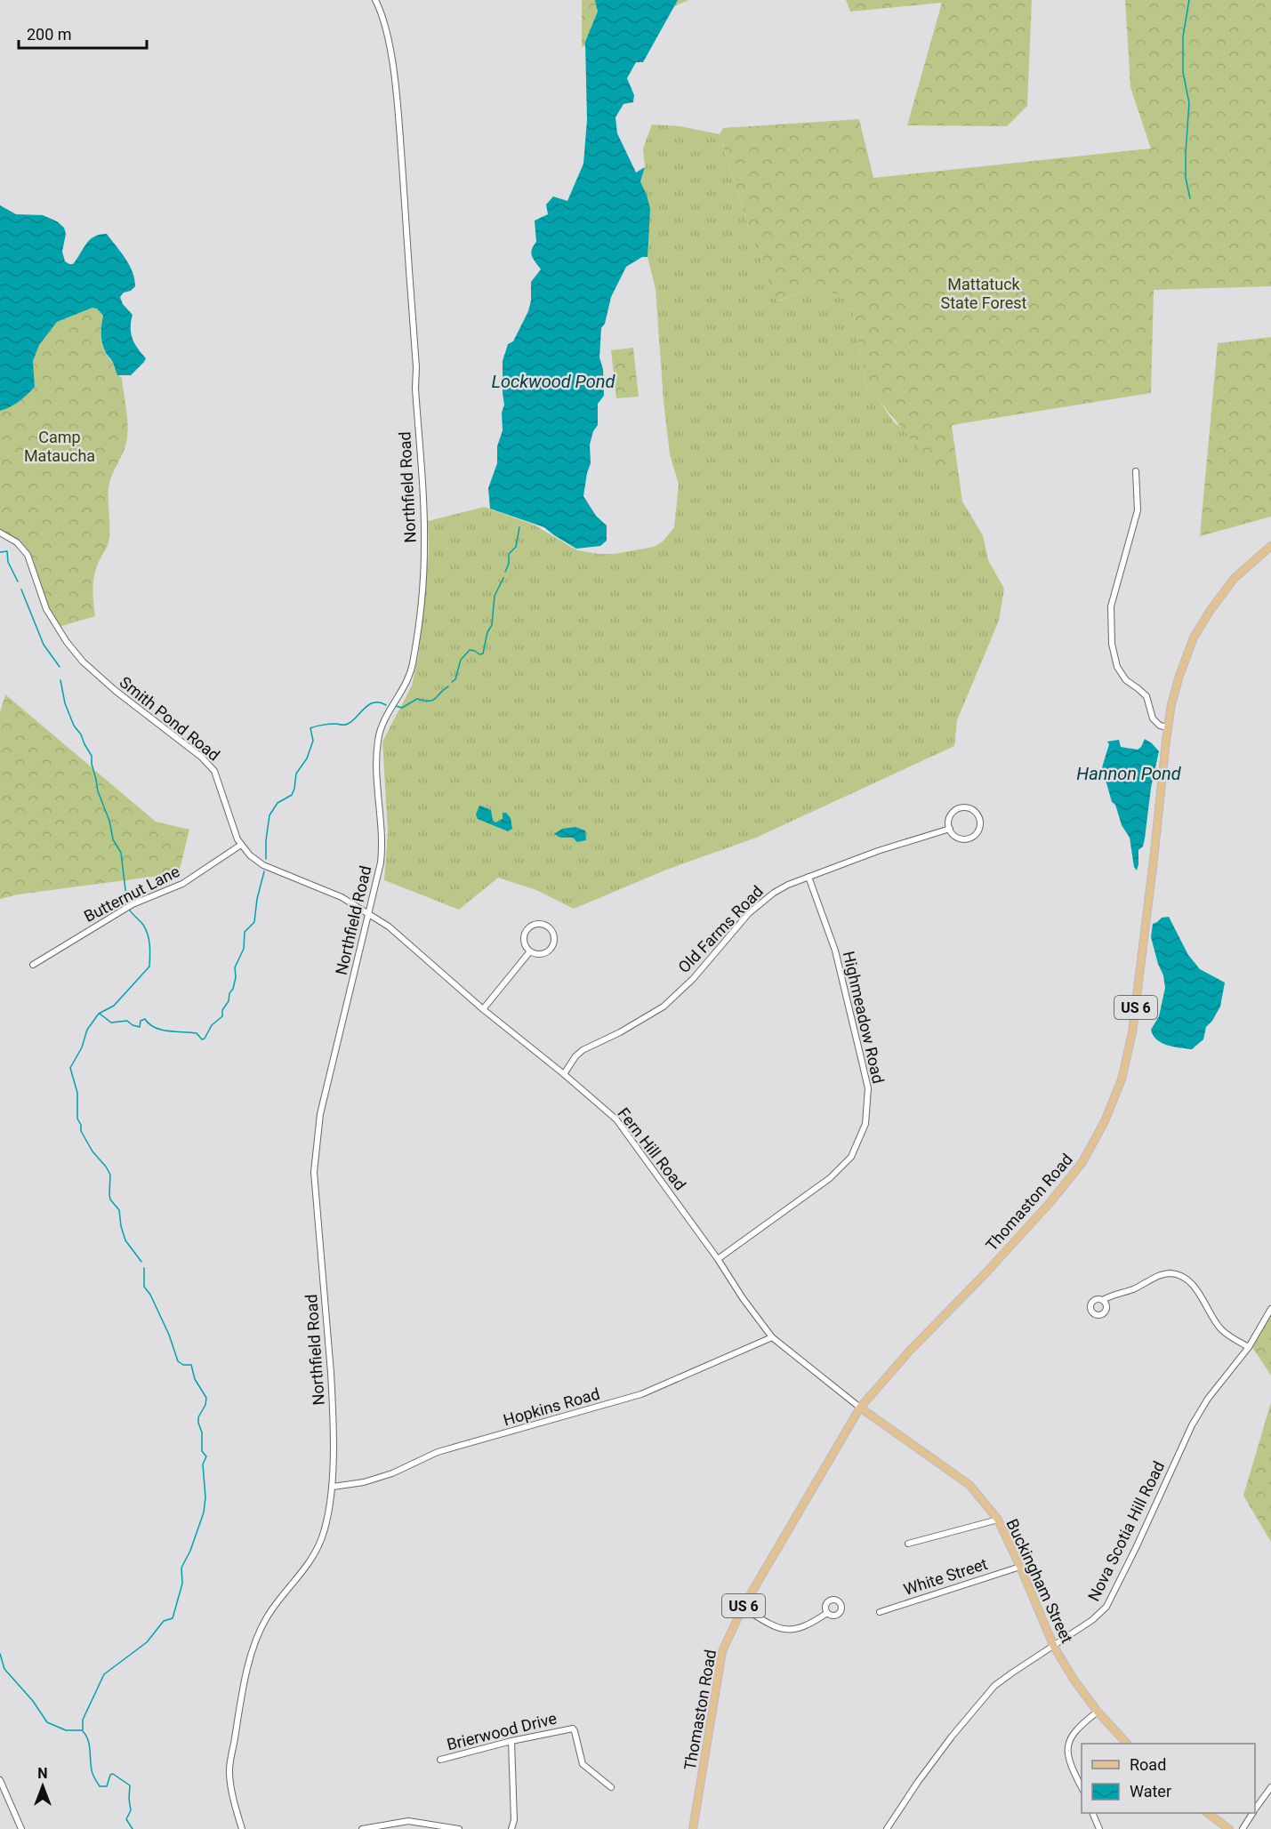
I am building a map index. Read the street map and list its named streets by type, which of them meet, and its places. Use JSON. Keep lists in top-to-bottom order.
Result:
{
  "streets": {
    "main road": ["US 6", "Thomaston Road", "Buckingham Street"],
    "street": [
      "Northfield Road",
      "Smith Pond Road",
      "Butternut Lane",
      "Old Farms Road",
      "Highmeadow Road",
      "Fern Hill Road",
      "Hopkins Road",
      "Nova Scotia Hill Road",
      "White Street",
      "Brierwood Drive"
    ]
  },
  "crossings": [
    ["Northfield Road", "Smith Pond Road"],
    ["Northfield Road", "Fern Hill Road"],
    ["Northfield Road", "Hopkins Road"],
    ["Smith Pond Road", "Butternut Lane"],
    ["Smith Pond Road", "Fern Hill Road"],
    ["Old Farms Road", "Highmeadow Road"],
    ["Old Farms Road", "Fern Hill Road"],
    ["Highmeadow Road", "Fern Hill Road"],
    ["Fern Hill Road", "Thomaston Road"],
    ["Fern Hill Road", "Hopkins Road"],
    ["Fern Hill Road", "Buckingham Street"],
    ["Thomaston Road", "Buckingham Street"],
    ["Nova Scotia Hill Road", "Buckingham Street"],
    ["White Street", "Buckingham Street"]
  ],
  "water": ["Lockwood Pond", "Hannon Pond"],
  "parks": ["Mattatuck State Forest", "Camp Mataucha"],
  "legend": ["Road", "Water"],
  "scale_bar": "200 m",
  "north": "top"
}
